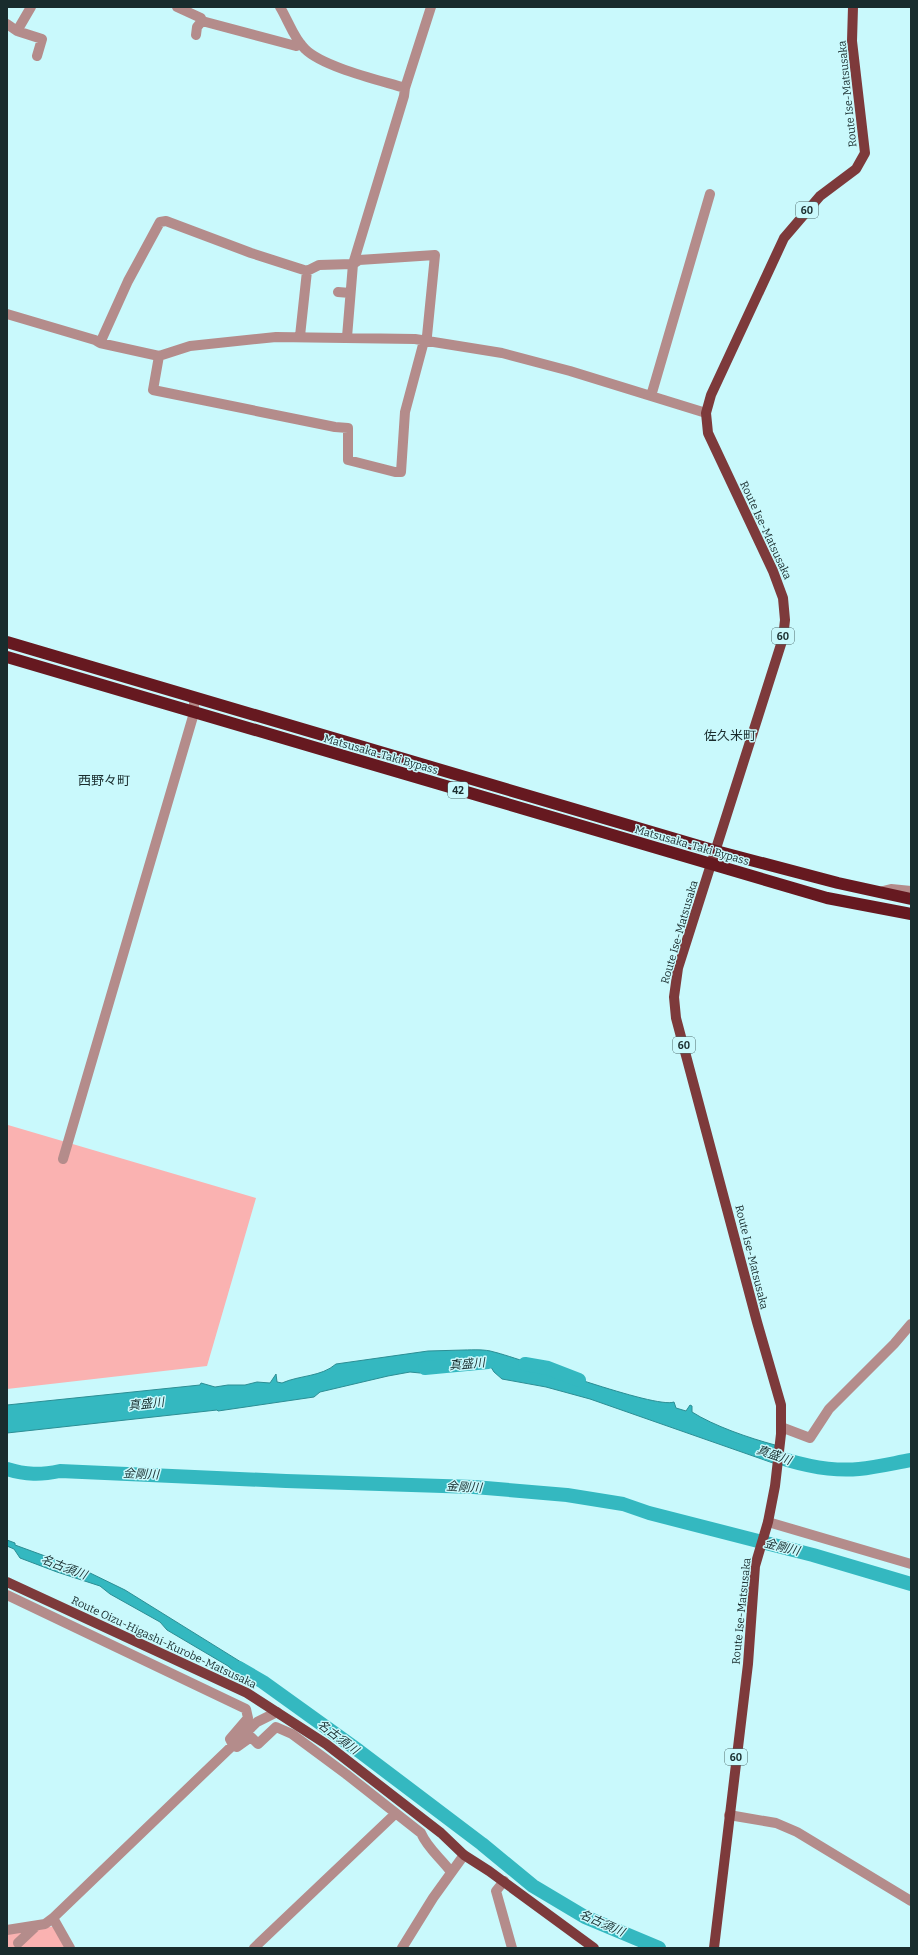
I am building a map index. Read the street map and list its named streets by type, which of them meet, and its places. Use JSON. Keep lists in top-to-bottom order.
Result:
{
  "streets": {
    "highway": ["Matsusaka-Taki Bypass", "42"],
    "main road": ["Route Ise-Matsusaka", "60", "Route Oizu-Higashi-Kurobe-Matsusaka"]
  },
  "crossings": [
    ["Route Ise-Matsusaka", "Matsusaka-Taki Bypass"]
  ],
  "districts": ["佐久米町", "西野々町"],
  "water": ["真盛川", "金剛川", "名古須川"]
}
